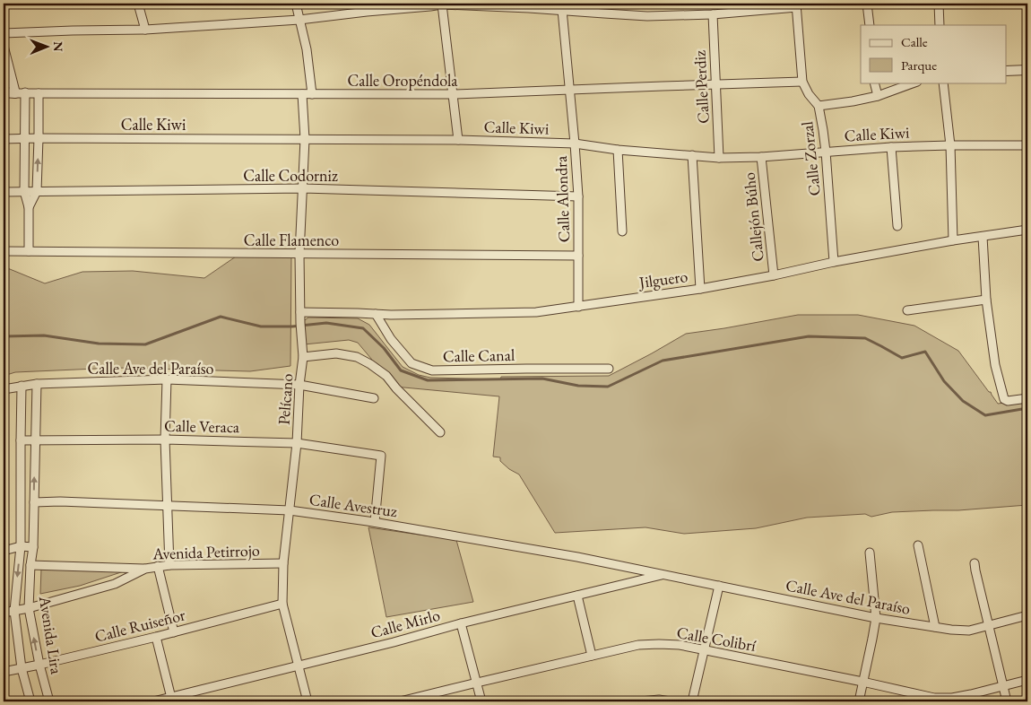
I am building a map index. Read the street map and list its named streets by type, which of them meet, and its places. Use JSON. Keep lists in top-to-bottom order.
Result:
{
  "streets": {
    "street": [
      "Calle Oropéndola",
      "Calle Perdiz",
      "Calle Kiwi",
      "Calle Zorzal",
      "Calle Codorniz",
      "Calle Alondra",
      "Callejón Búho",
      "Calle Flamenco",
      "Jilguero",
      "Calle Canal",
      "Calle Ave del Paraíso",
      "Pelícano",
      "Calle Veraca",
      "Calle Avestruz",
      "Avenida Petirrojo",
      "Calle Mirlo",
      "Calle Ruiseñor",
      "Avenida Lira",
      "Calle Colibrí"
    ]
  },
  "crossings": [
    ["Calle Oropéndola", "Calle Perdiz"],
    ["Calle Oropéndola", "Calle Zorzal"],
    ["Calle Oropéndola", "Calle Alondra"],
    ["Calle Oropéndola", "Pelícano"],
    ["Calle Perdiz", "Calle Kiwi"],
    ["Calle Kiwi", "Calle Zorzal"],
    ["Calle Kiwi", "Calle Alondra"],
    ["Calle Kiwi", "Callejón Búho"],
    ["Calle Kiwi", "Pelícano"],
    ["Calle Zorzal", "Jilguero"],
    ["Calle Codorniz", "Calle Alondra"],
    ["Calle Codorniz", "Pelícano"],
    ["Calle Alondra", "Calle Flamenco"],
    ["Calle Alondra", "Jilguero"],
    ["Callejón Búho", "Jilguero"],
    ["Calle Flamenco", "Pelícano"],
    ["Jilguero", "Calle Canal"],
    ["Jilguero", "Pelícano"],
    ["Calle Ave del Paraíso", "Pelícano"],
    ["Calle Ave del Paraíso", "Calle Avestruz"],
    ["Calle Ave del Paraíso", "Calle Mirlo"],
    ["Calle Ave del Paraíso", "Avenida Lira"],
    ["Pelícano", "Calle Veraca"],
    ["Pelícano", "Calle Avestruz"],
    ["Pelícano", "Avenida Petirrojo"],
    ["Pelícano", "Calle Mirlo"],
    ["Pelícano", "Calle Ruiseñor"],
    ["Calle Veraca", "Calle Avestruz"],
    ["Calle Veraca", "Avenida Lira"],
    ["Calle Avestruz", "Calle Mirlo"],
    ["Calle Avestruz", "Avenida Lira"],
    ["Avenida Petirrojo", "Avenida Lira"],
    ["Calle Ruiseñor", "Avenida Lira"]
  ],
  "legend": ["Calle", "Parque"],
  "north": "right"
}
